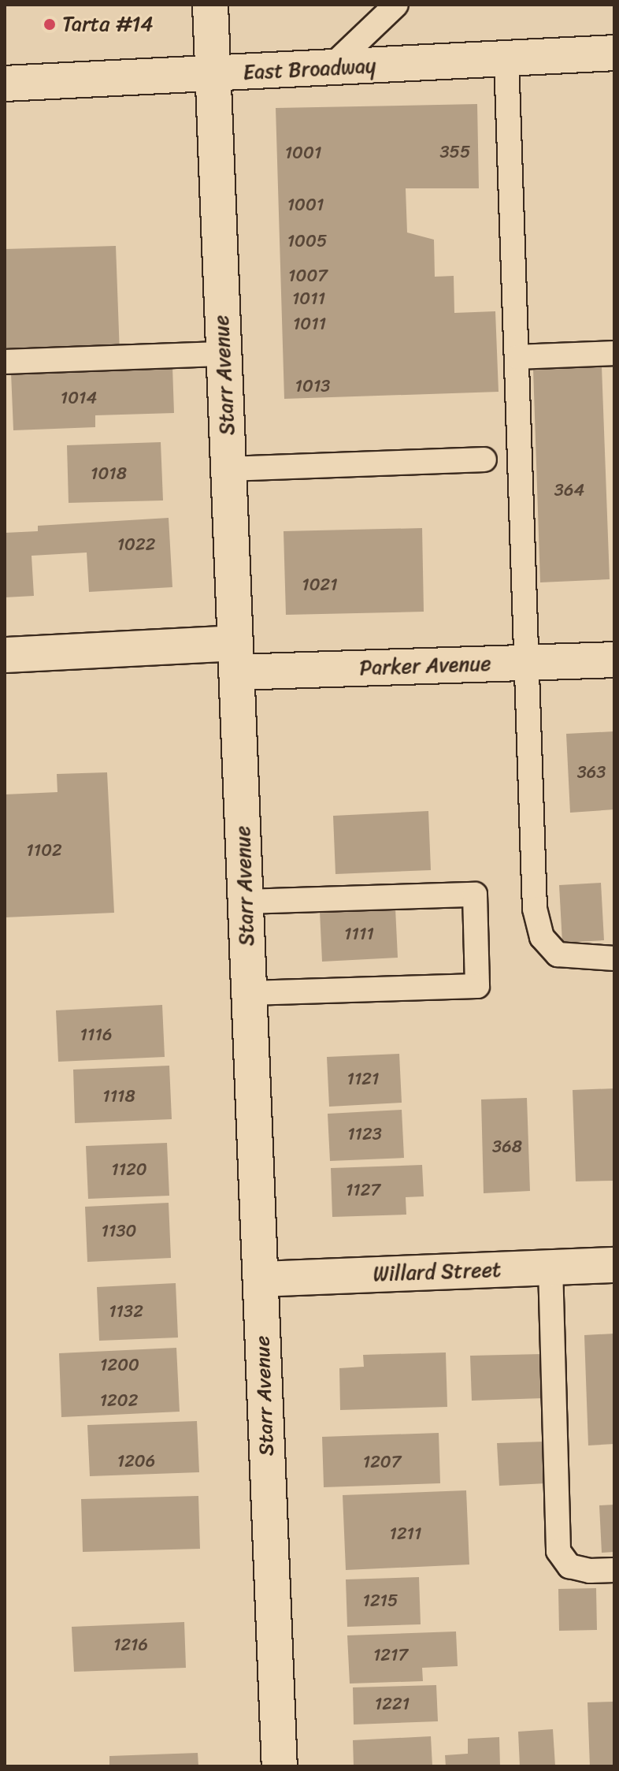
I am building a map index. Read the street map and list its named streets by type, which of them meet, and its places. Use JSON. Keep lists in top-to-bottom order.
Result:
{
  "streets": {
    "main road": [
      "East Broadway",
      "Starr Avenue",
      "Parker Avenue",
      "Willard Street"
    ]
  },
  "crossings": [
    ["East Broadway", "Starr Avenue"],
    ["Starr Avenue", "Parker Avenue"],
    ["Starr Avenue", "Willard Street"]
  ],
  "places": ["Tarta #14"],
  "house_numbers": [
    "355",
    "1001",
    "1001",
    "1005",
    "1007",
    "1011",
    "1011",
    "1013",
    "1014",
    "1018",
    "364",
    "1022",
    "1021",
    "363",
    "1102",
    "1111",
    "1116",
    "1121",
    "1118",
    "1123",
    "368",
    "1120",
    "1127",
    "1130",
    "1132",
    "1200",
    "1202",
    "1206",
    "1207",
    "1211",
    "1215",
    "1216",
    "1217",
    "1221"
  ]
}
